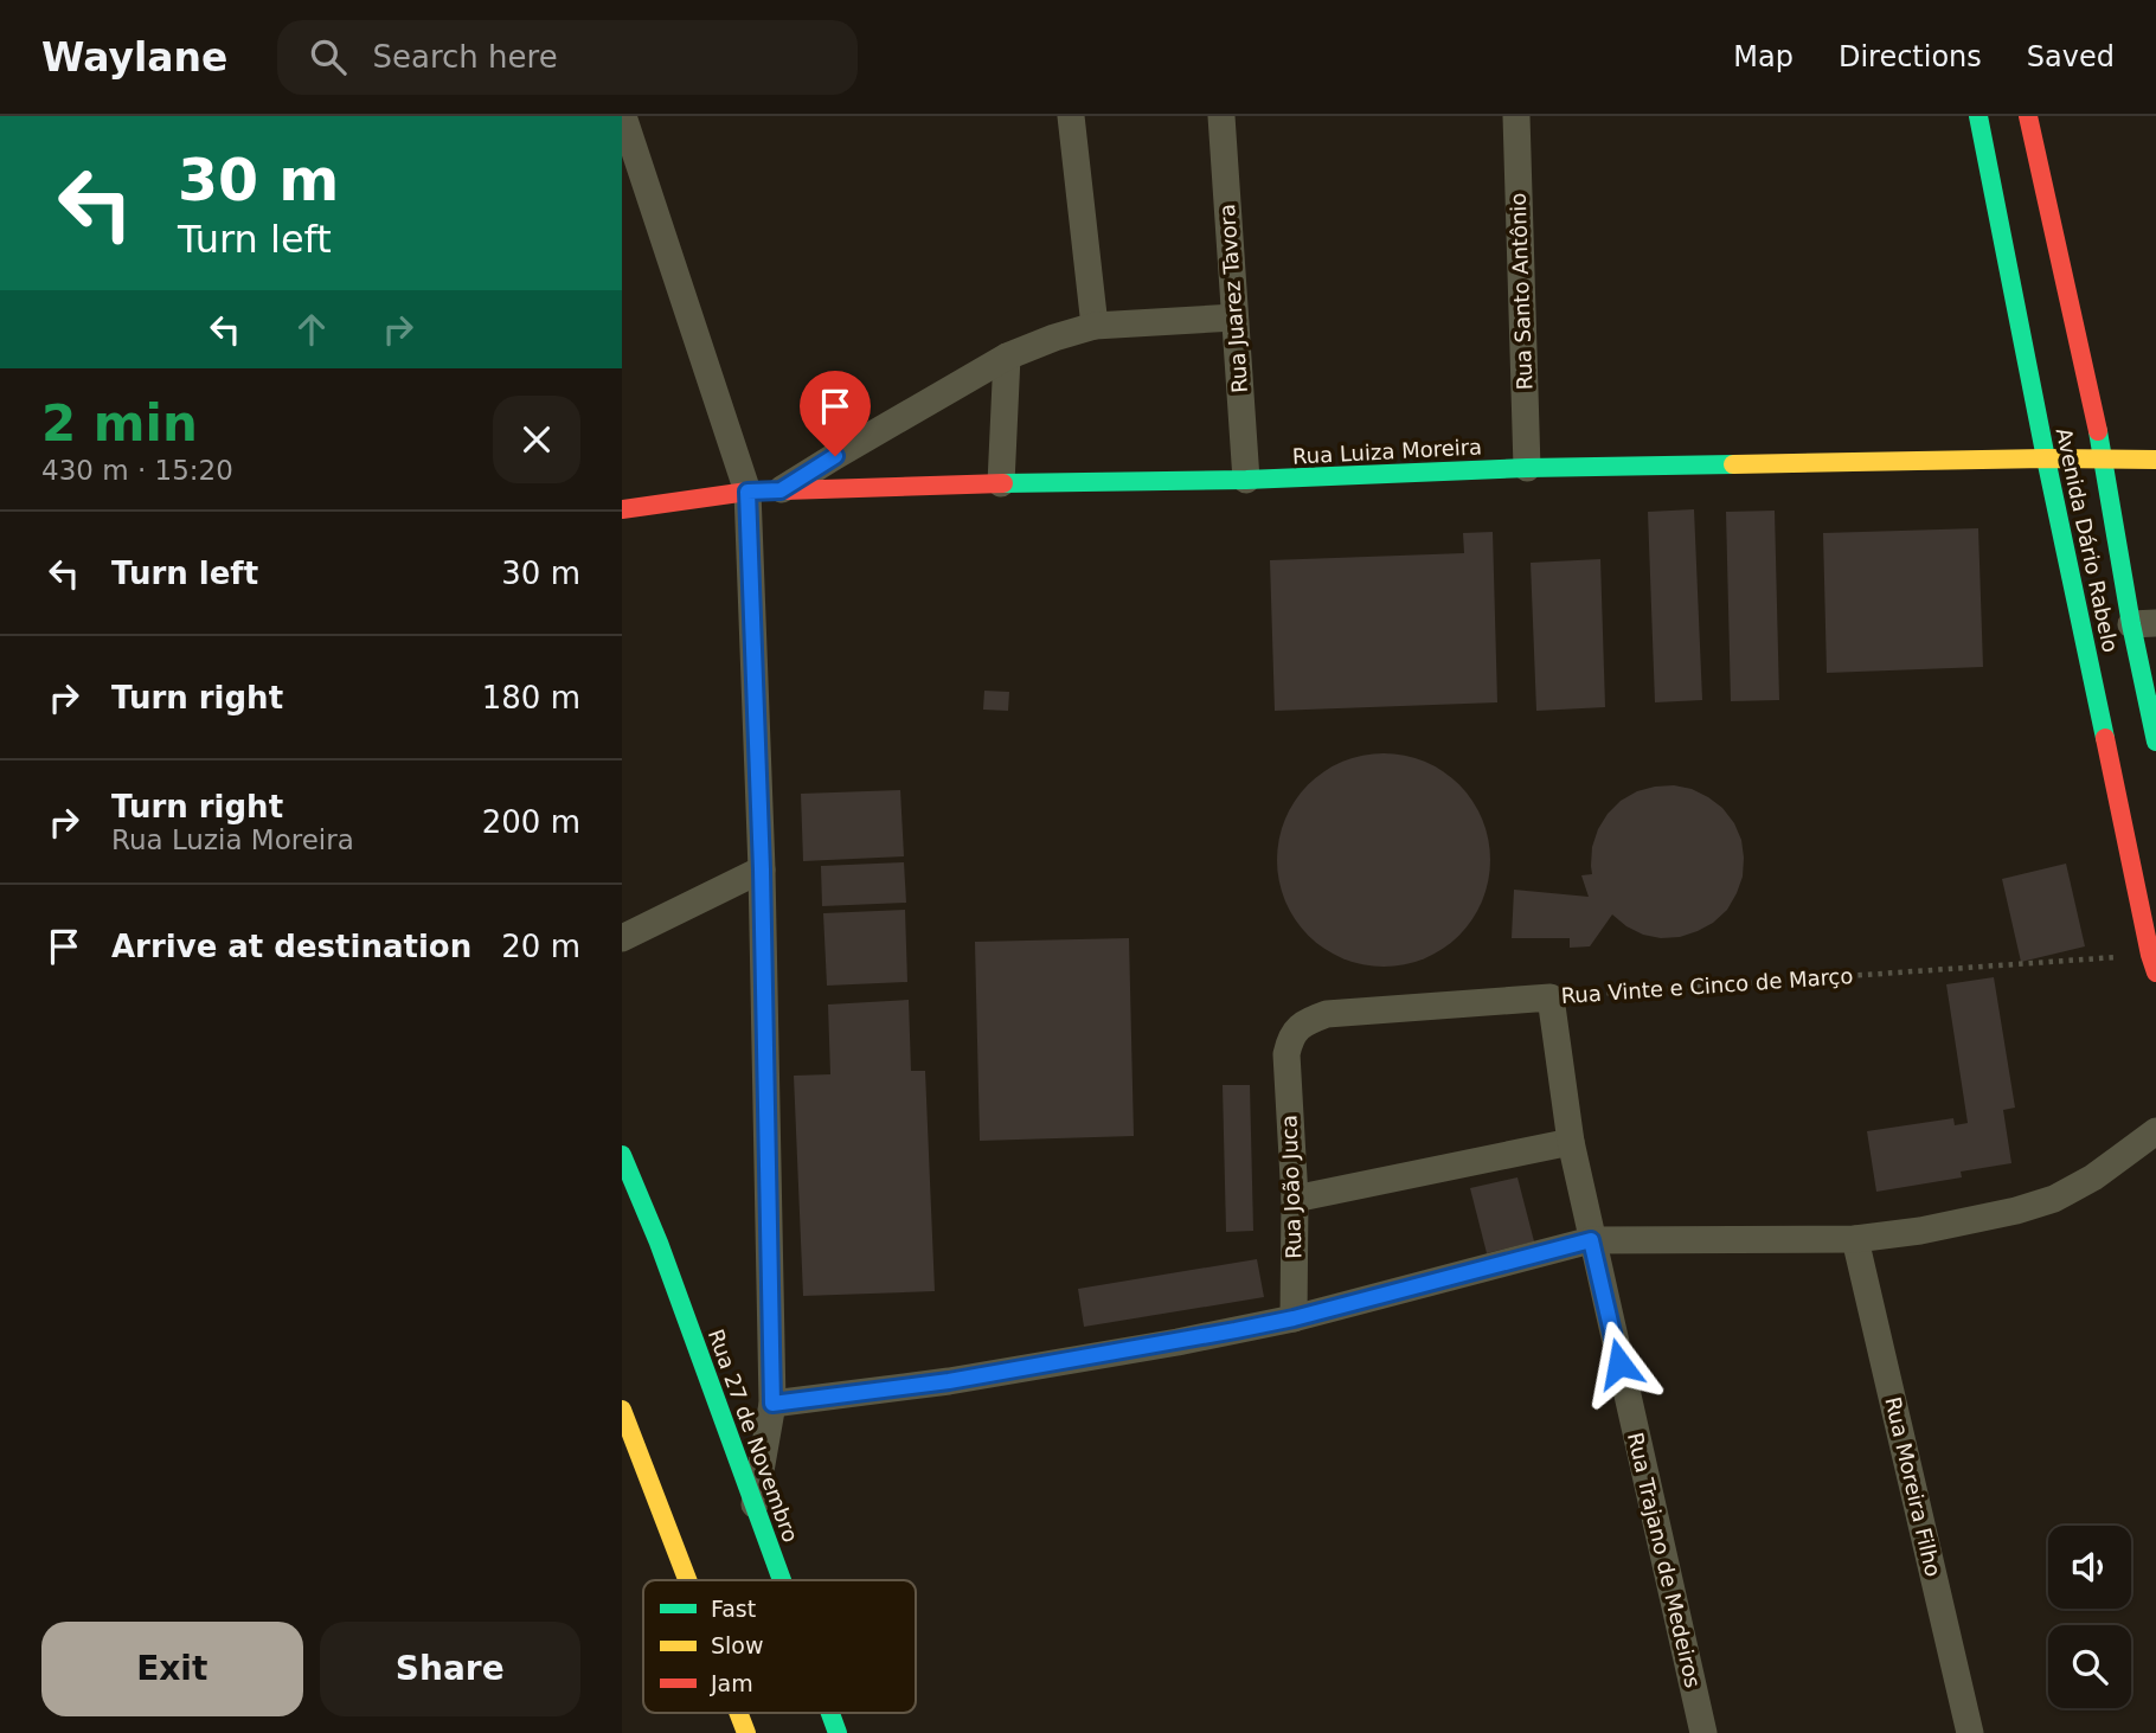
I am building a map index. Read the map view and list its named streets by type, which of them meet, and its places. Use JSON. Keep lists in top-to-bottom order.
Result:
{
  "streets": {
    "main road": ["Rua Luiza Moreira", "Avenida Dário Rabelo", "Rua 27 de Novembro"],
    "street": [
      "Rua Santo Antônio",
      "Rua Juarez Tavora",
      "Rua Vinte e Cinco de Março",
      "Rua João Juca",
      "Rua Moreira Filho",
      "Rua Trajano de Medeiros"
    ]
  },
  "crossings": [
    ["Rua Santo Antônio", "Rua Luiza Moreira"],
    ["Rua Juarez Tavora", "Rua Luiza Moreira"],
    ["Rua Luiza Moreira", "Avenida Dário Rabelo"],
    ["Avenida Dário Rabelo", "Rua Vinte e Cinco de Março"],
    ["Rua Vinte e Cinco de Março", "Rua João Juca"],
    ["Rua Vinte e Cinco de Março", "Rua Trajano de Medeiros"]
  ],
  "legend": ["Fast", "Slow", "Jam"],
  "page": {
    "header": "Waylane",
    "search": "Search here",
    "nav": ["Map", "Directions", "Saved"],
    "turn": ["30 m", "Turn left"],
    "heading": ["2 min", "430 m · 15:20"],
    "list": [
      {
        "name": "Turn left",
        "value": "30 m"
      },
      {
        "name": "Turn right",
        "value": "180 m"
      },
      {
        "name": "Turn right",
        "note": "Rua Luzia Moreira",
        "value": "200 m"
      },
      {
        "name": "Arrive at destination",
        "value": "20 m"
      }
    ],
    "buttons": ["Exit", "Share"]
  }
}
